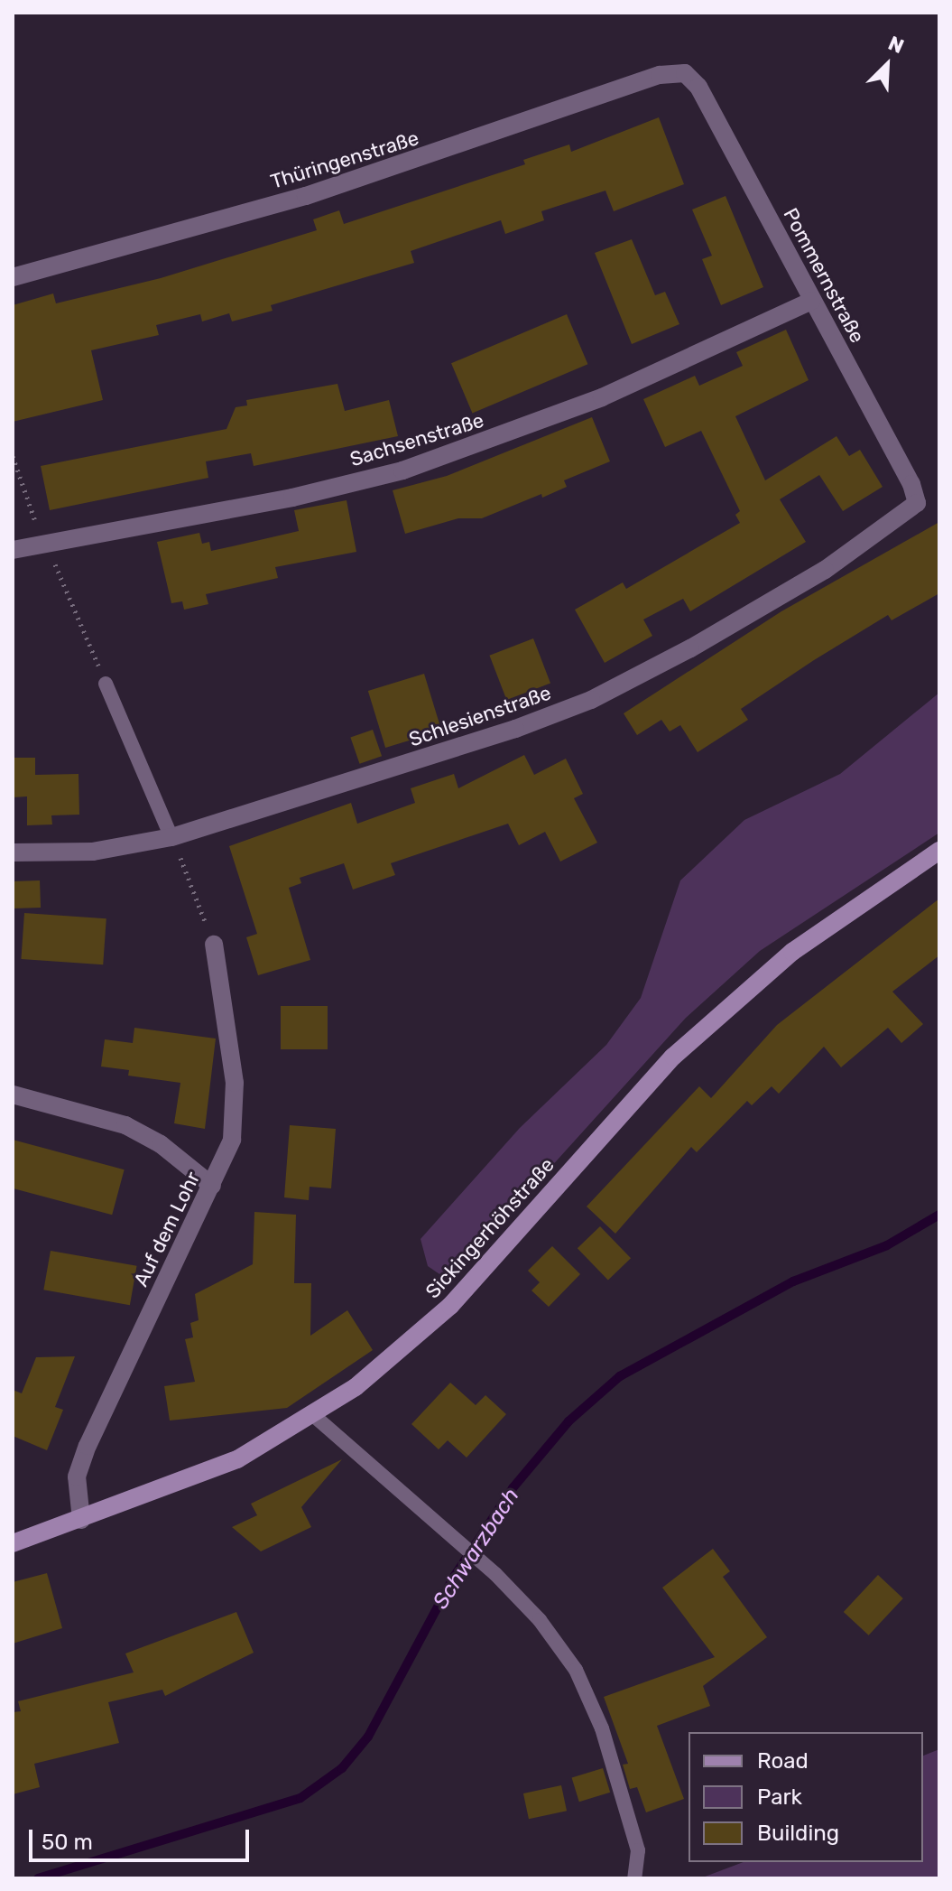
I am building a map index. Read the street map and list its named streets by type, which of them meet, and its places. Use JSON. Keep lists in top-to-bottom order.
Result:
{
  "streets": {
    "main road": ["Sickingerhöhstraße"],
    "street": [
      "Thüringenstraße",
      "Pommernstraße",
      "Sachsenstraße",
      "Schlesienstraße",
      "Auf dem Lohr"
    ]
  },
  "crossings": [
    ["Thüringenstraße", "Pommernstraße"],
    ["Pommernstraße", "Sachsenstraße"],
    ["Pommernstraße", "Schlesienstraße"],
    ["Sickingerhöhstraße", "Auf dem Lohr"]
  ],
  "water": ["Schwarzbach"],
  "legend": ["Road", "Park", "Building"],
  "scale_bar": "50 m",
  "north": "top right"
}
